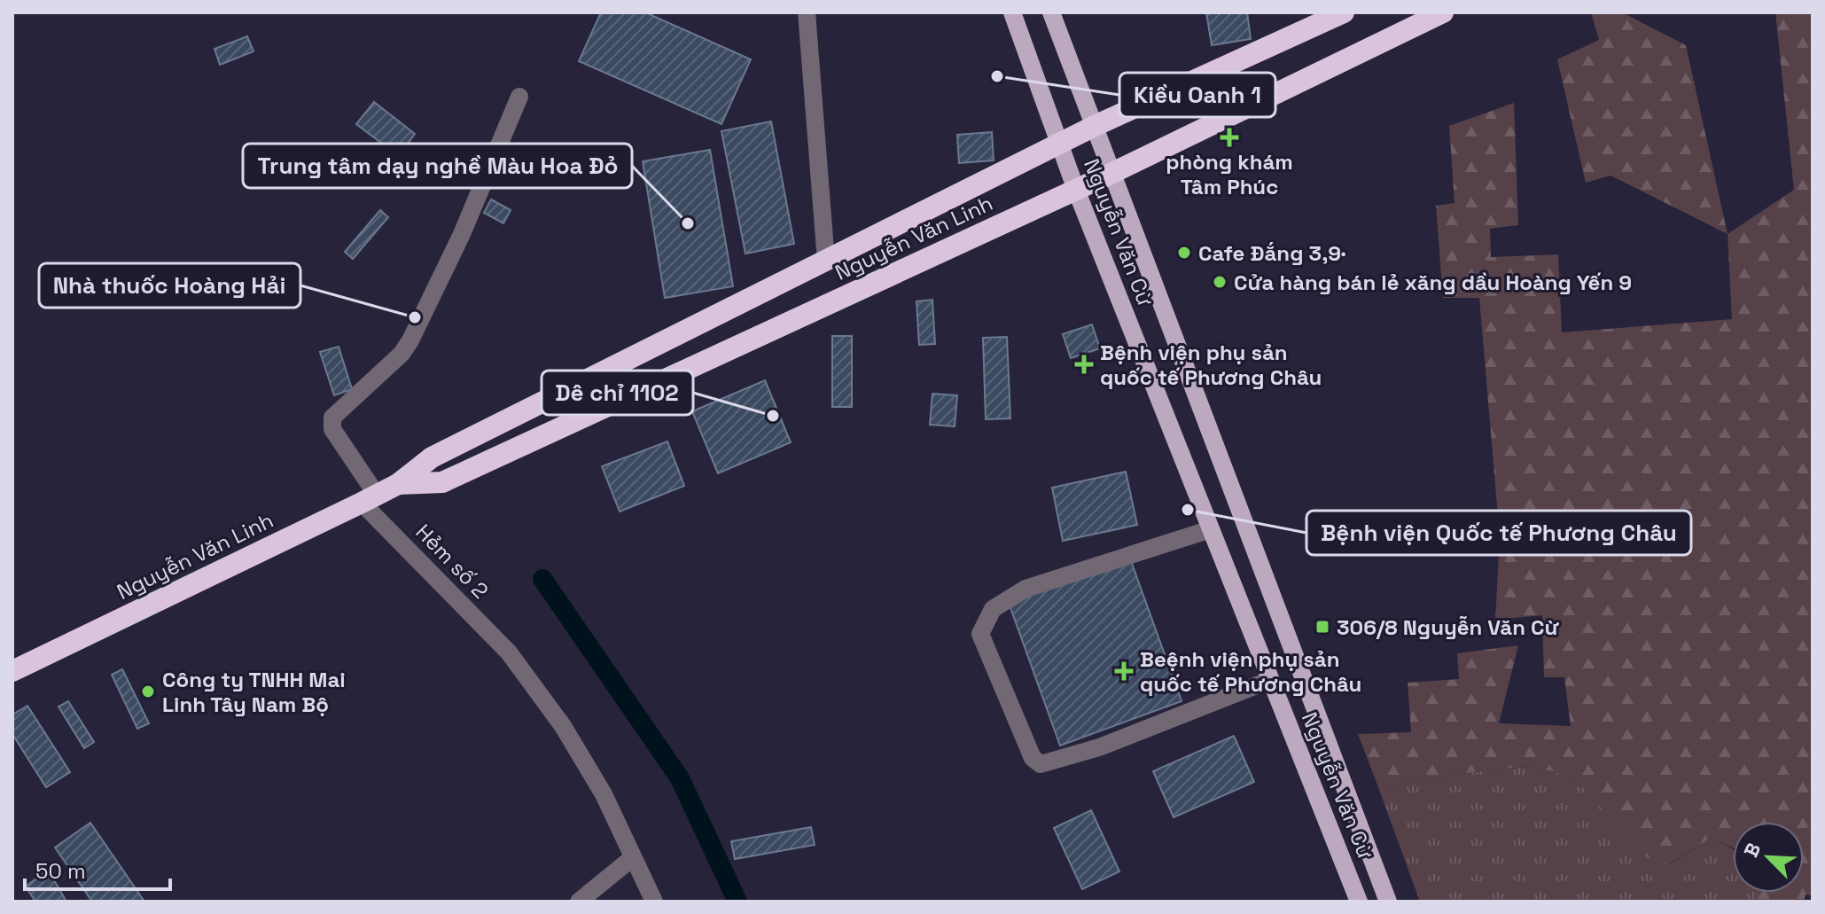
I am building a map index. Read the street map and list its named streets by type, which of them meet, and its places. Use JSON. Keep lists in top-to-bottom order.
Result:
{
  "streets": {
    "highway": ["Nguyễn Văn Linh"],
    "main road": ["Nguyễn Văn Cừ"],
    "street": ["Hẻm số 2"]
  },
  "crossings": [
    ["Nguyễn Văn Cừ", "Nguyễn Văn Linh"],
    ["Nguyễn Văn Linh", "Hẻm số 2"]
  ],
  "places": {
    "other": [
      "Kiều Oanh 1",
      "Trung tâm dạy nghề Màu Hoa Đỏ",
      "Cafe Đắng 3,9·",
      "Cửa hàng bán lẻ xăng dầu Hoàng Yến 9",
      "Nhà thuốc Hoàng Hải",
      "Dê chỉ 1102",
      "Bệnh viện Quốc tế Phương Châu",
      "Công ty TNHH Mai Linh Tây Nam Bộ"
    ],
    "health": ["phòng khám Tâm Phúc", "Bệnh viện phụ sản quốc tế Phương Châu", "Beệnh viện phụ sản quốc tế Phương Châu"],
    "transit": ["306/8 Nguyễn Văn Cừ"]
  },
  "scale_bar": "50 m",
  "north": "top left"
}
